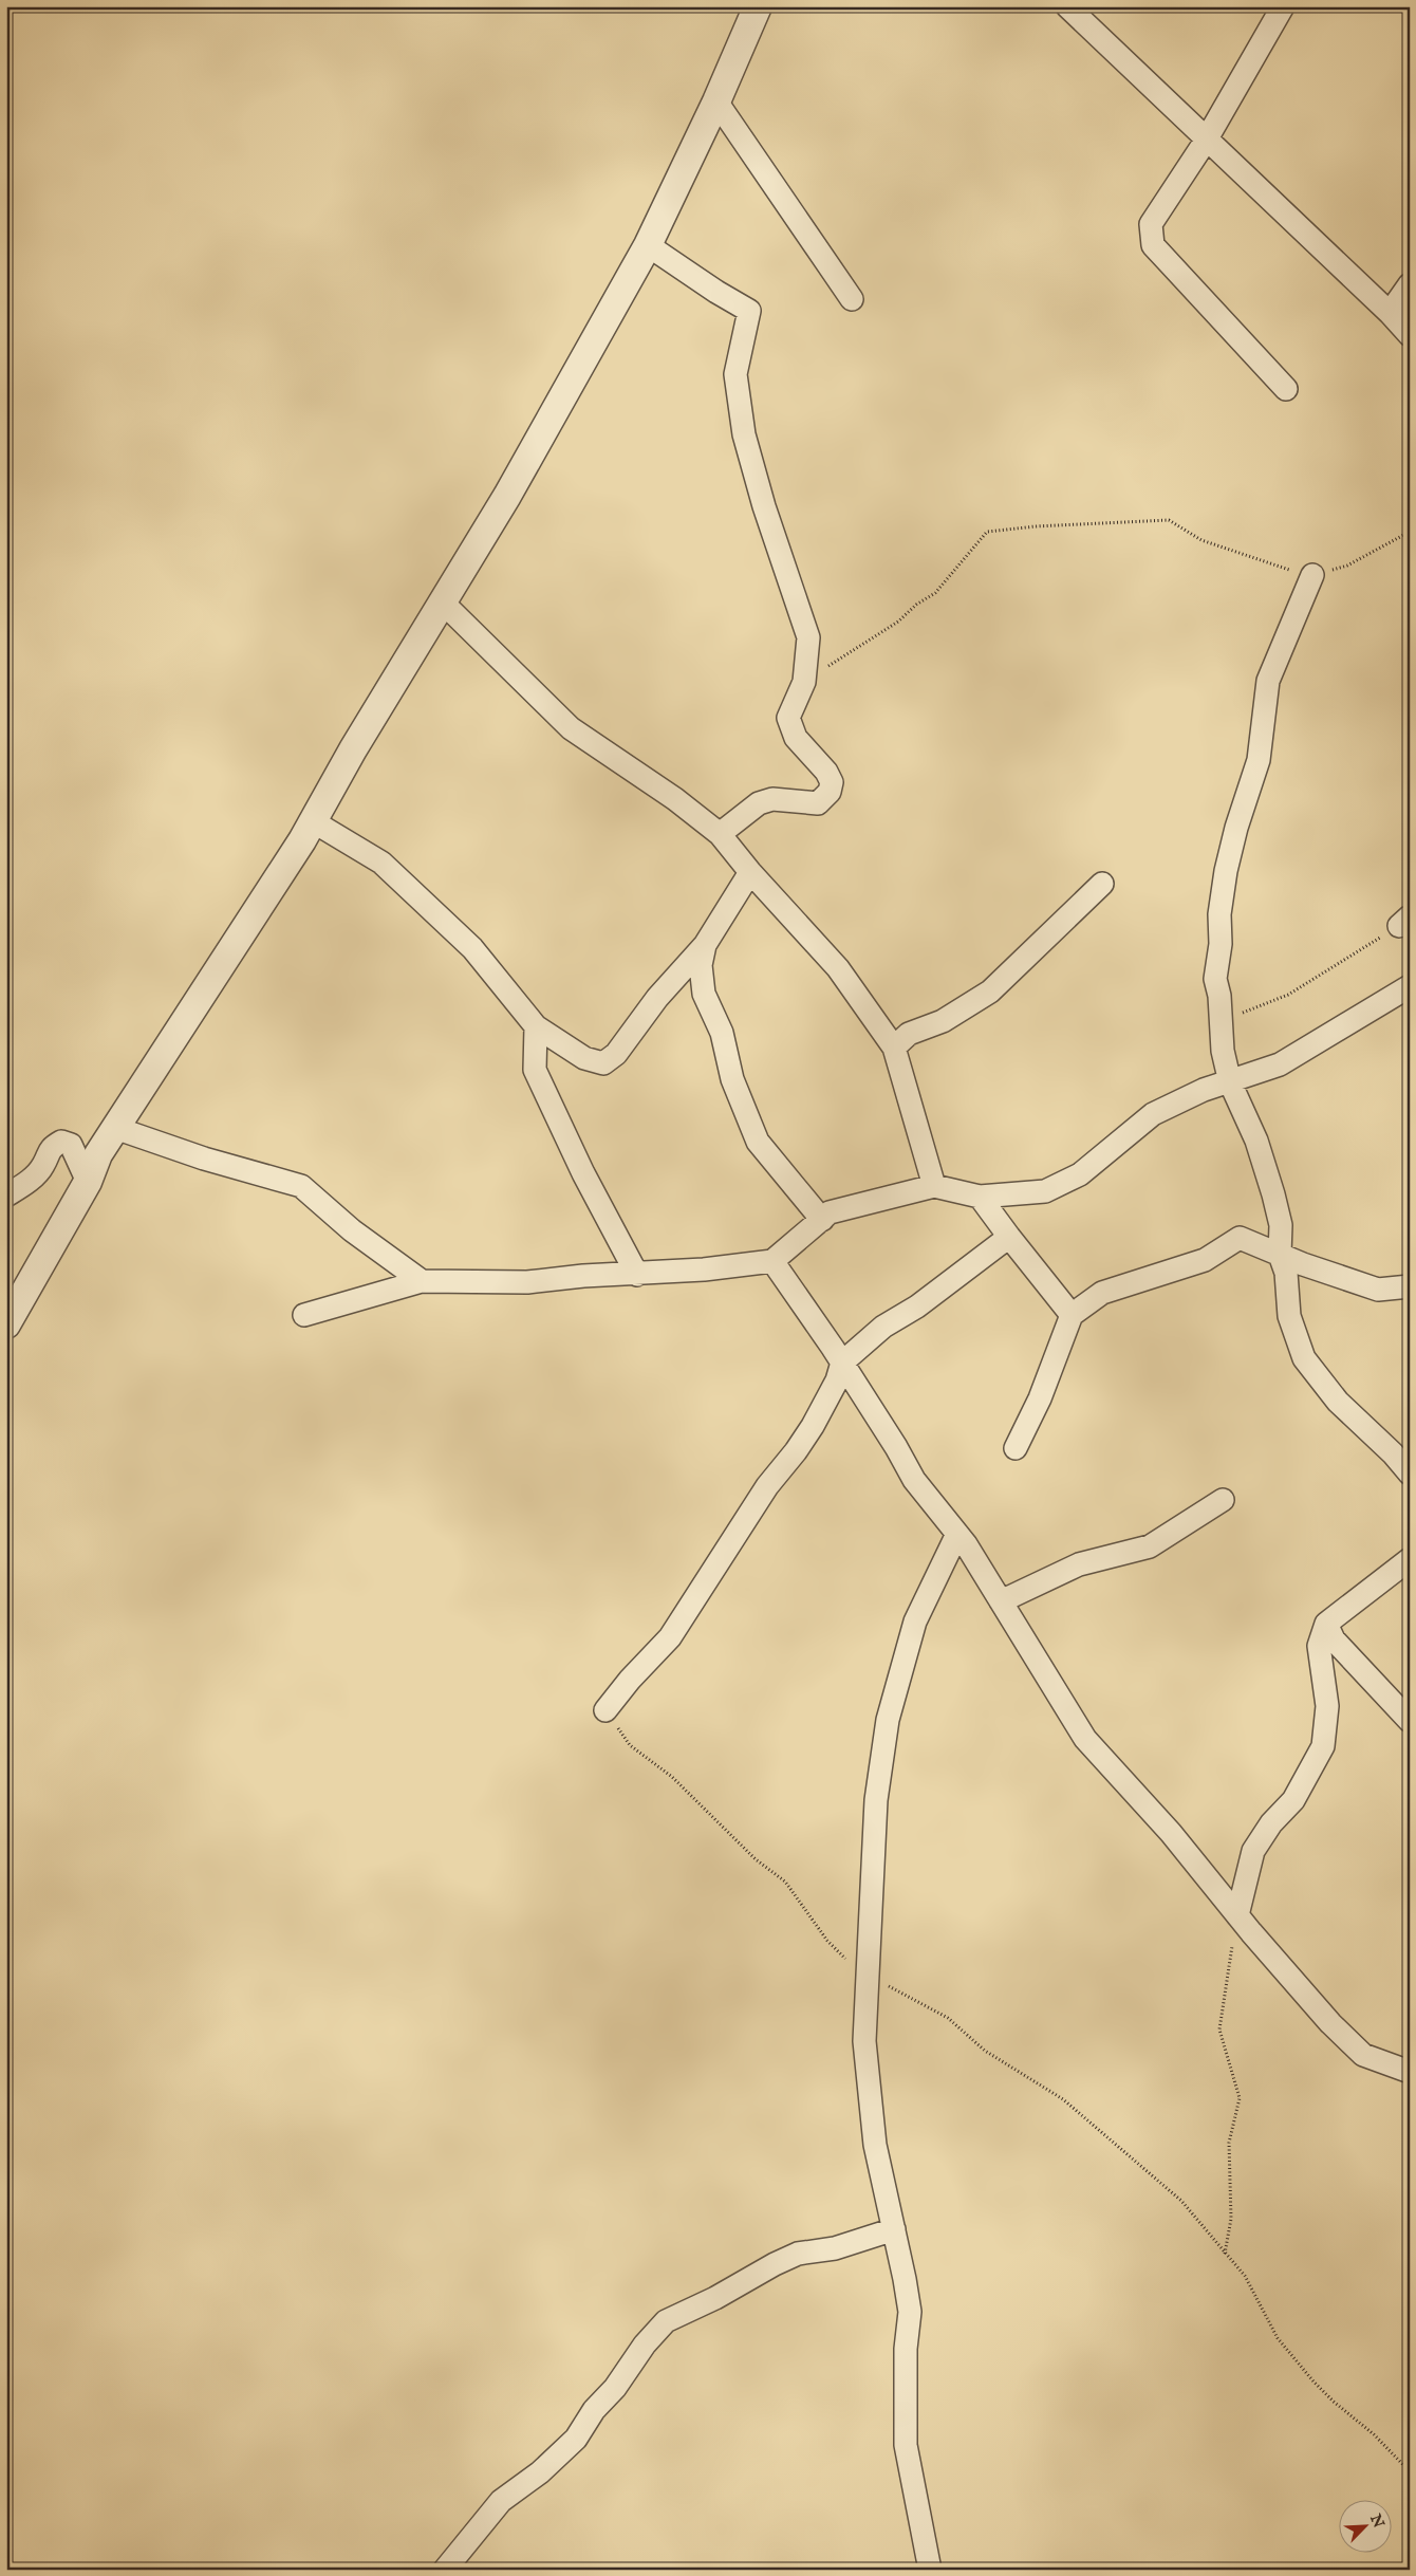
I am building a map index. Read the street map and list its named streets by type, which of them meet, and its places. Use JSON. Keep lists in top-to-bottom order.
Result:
{
  "north": "top right"
}
